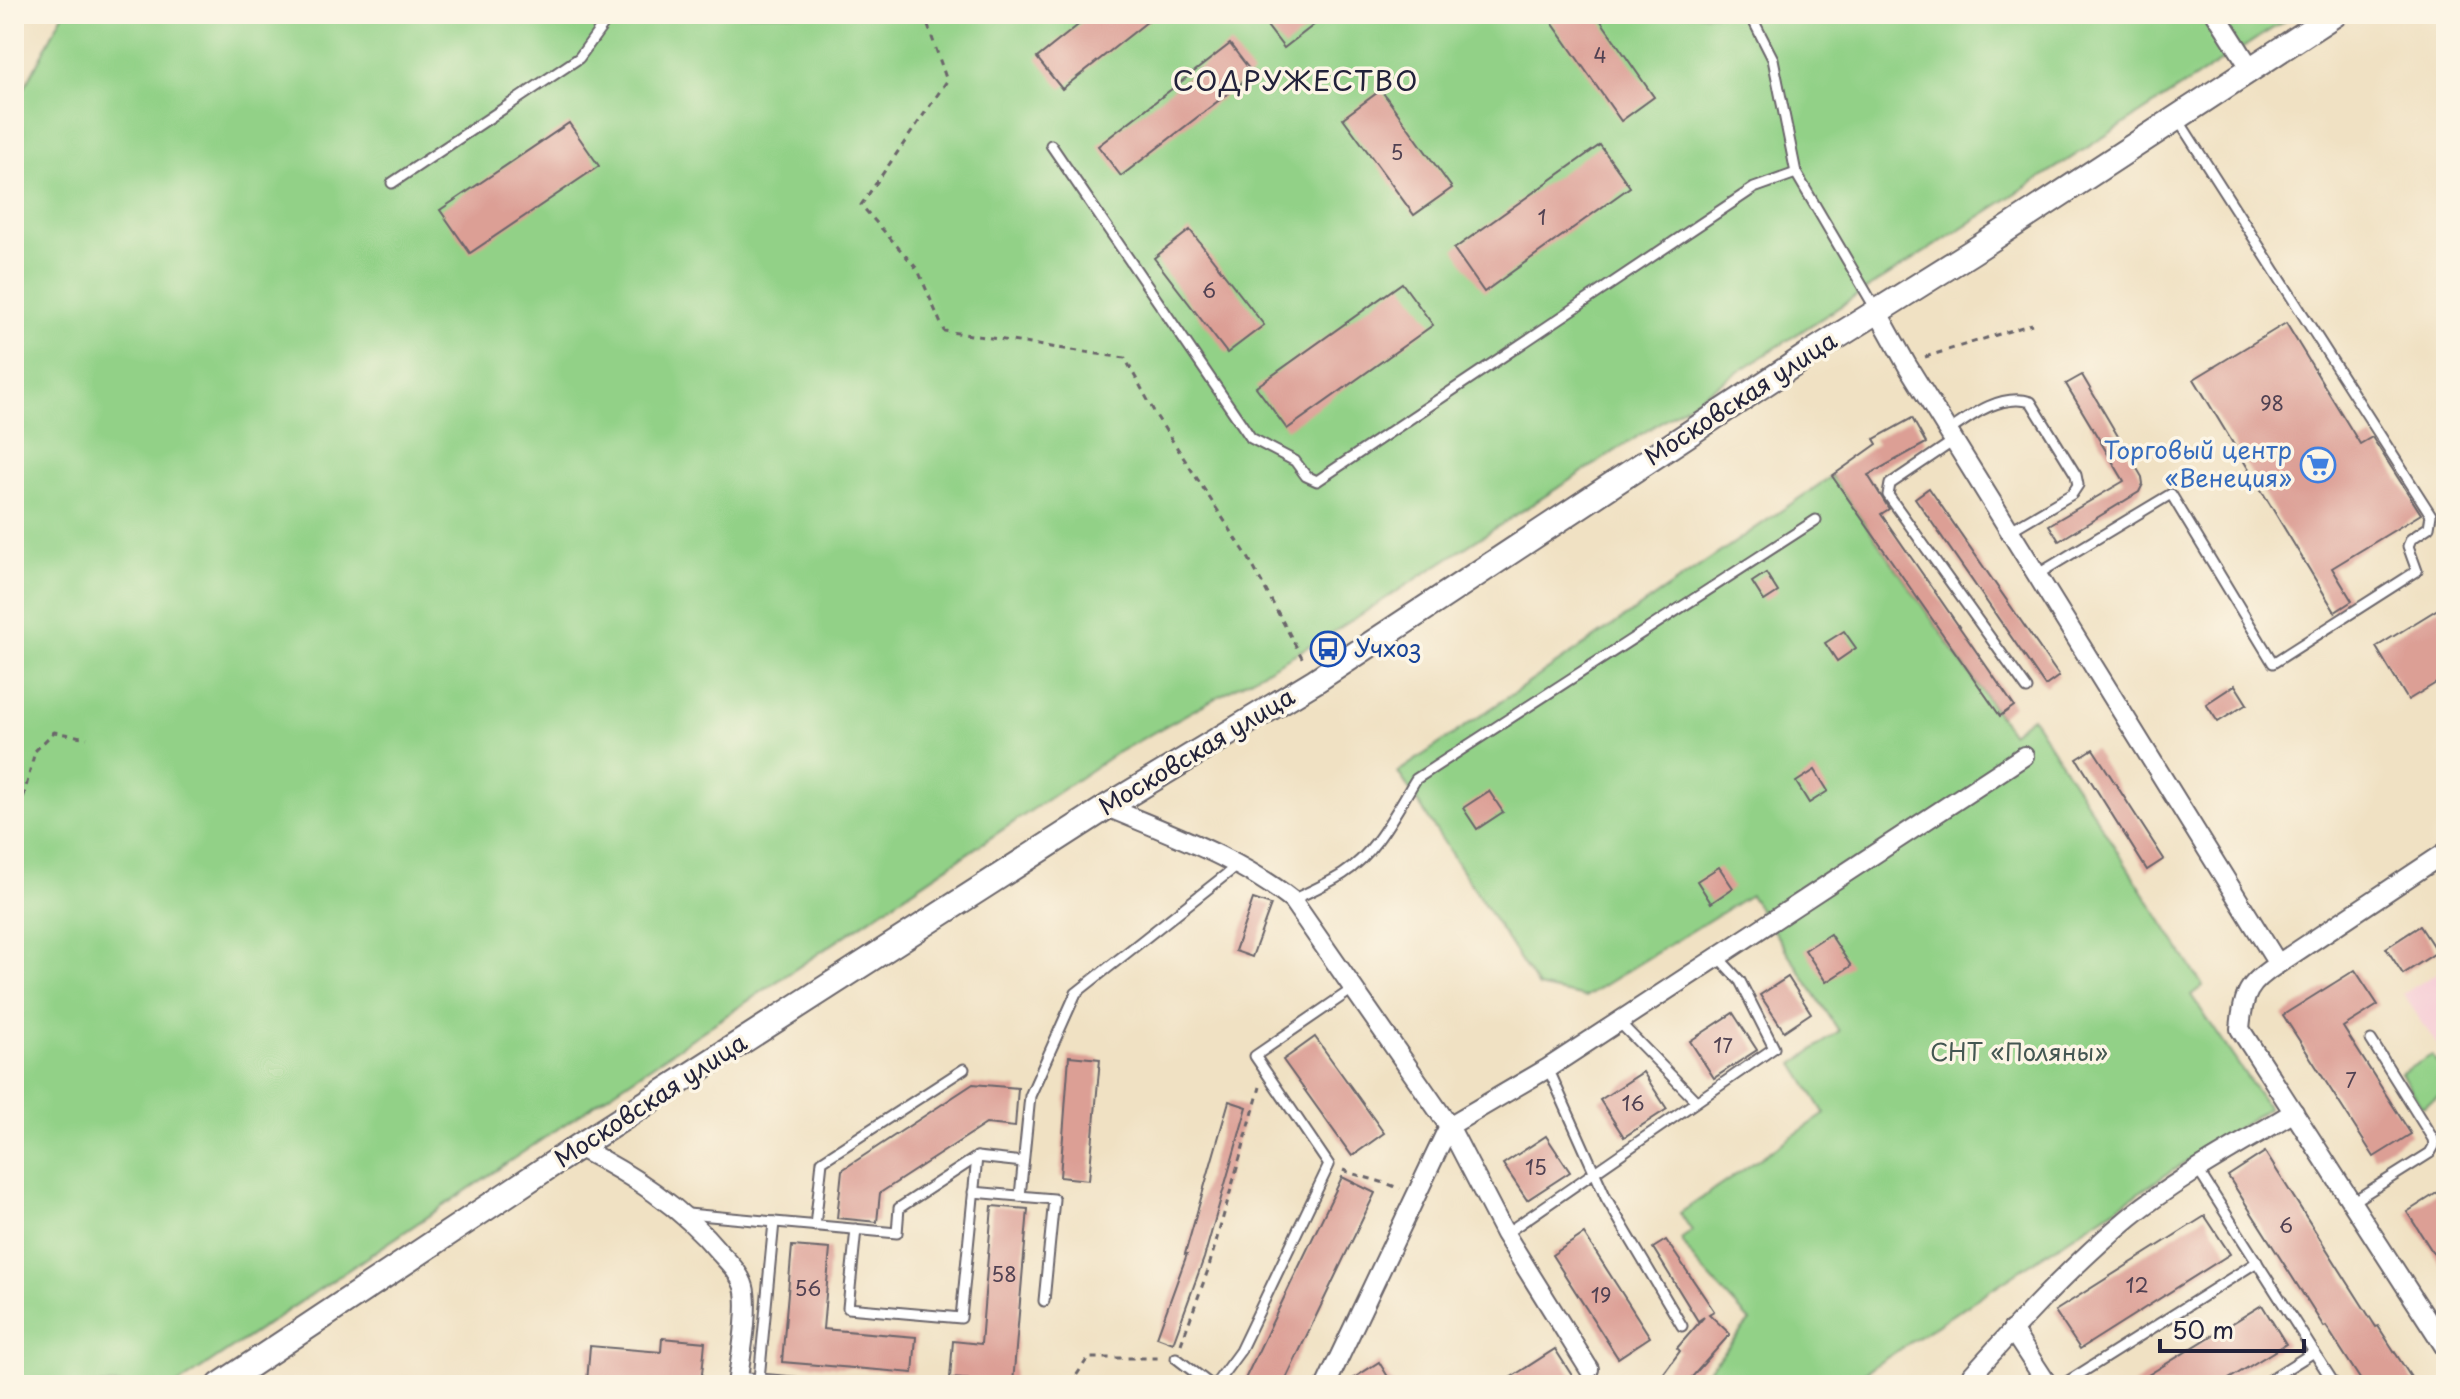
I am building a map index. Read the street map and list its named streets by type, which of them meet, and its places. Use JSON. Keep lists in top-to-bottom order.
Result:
{
  "streets": {
    "main road": ["Московская улица"]
  },
  "districts": ["СОДРУЖЕСТВО"],
  "parks": ["СНТ «Поляны»"],
  "places": {
    "supermarket": ["Торговый центр «Венеция»"],
    "bus stop": ["Учхоз"]
  },
  "house_numbers": [
    "4",
    "5",
    "1",
    "6",
    "98",
    "17",
    "7",
    "16",
    "15",
    "6",
    "58",
    "12",
    "56",
    "19"
  ],
  "scale_bar": "50 m"
}
